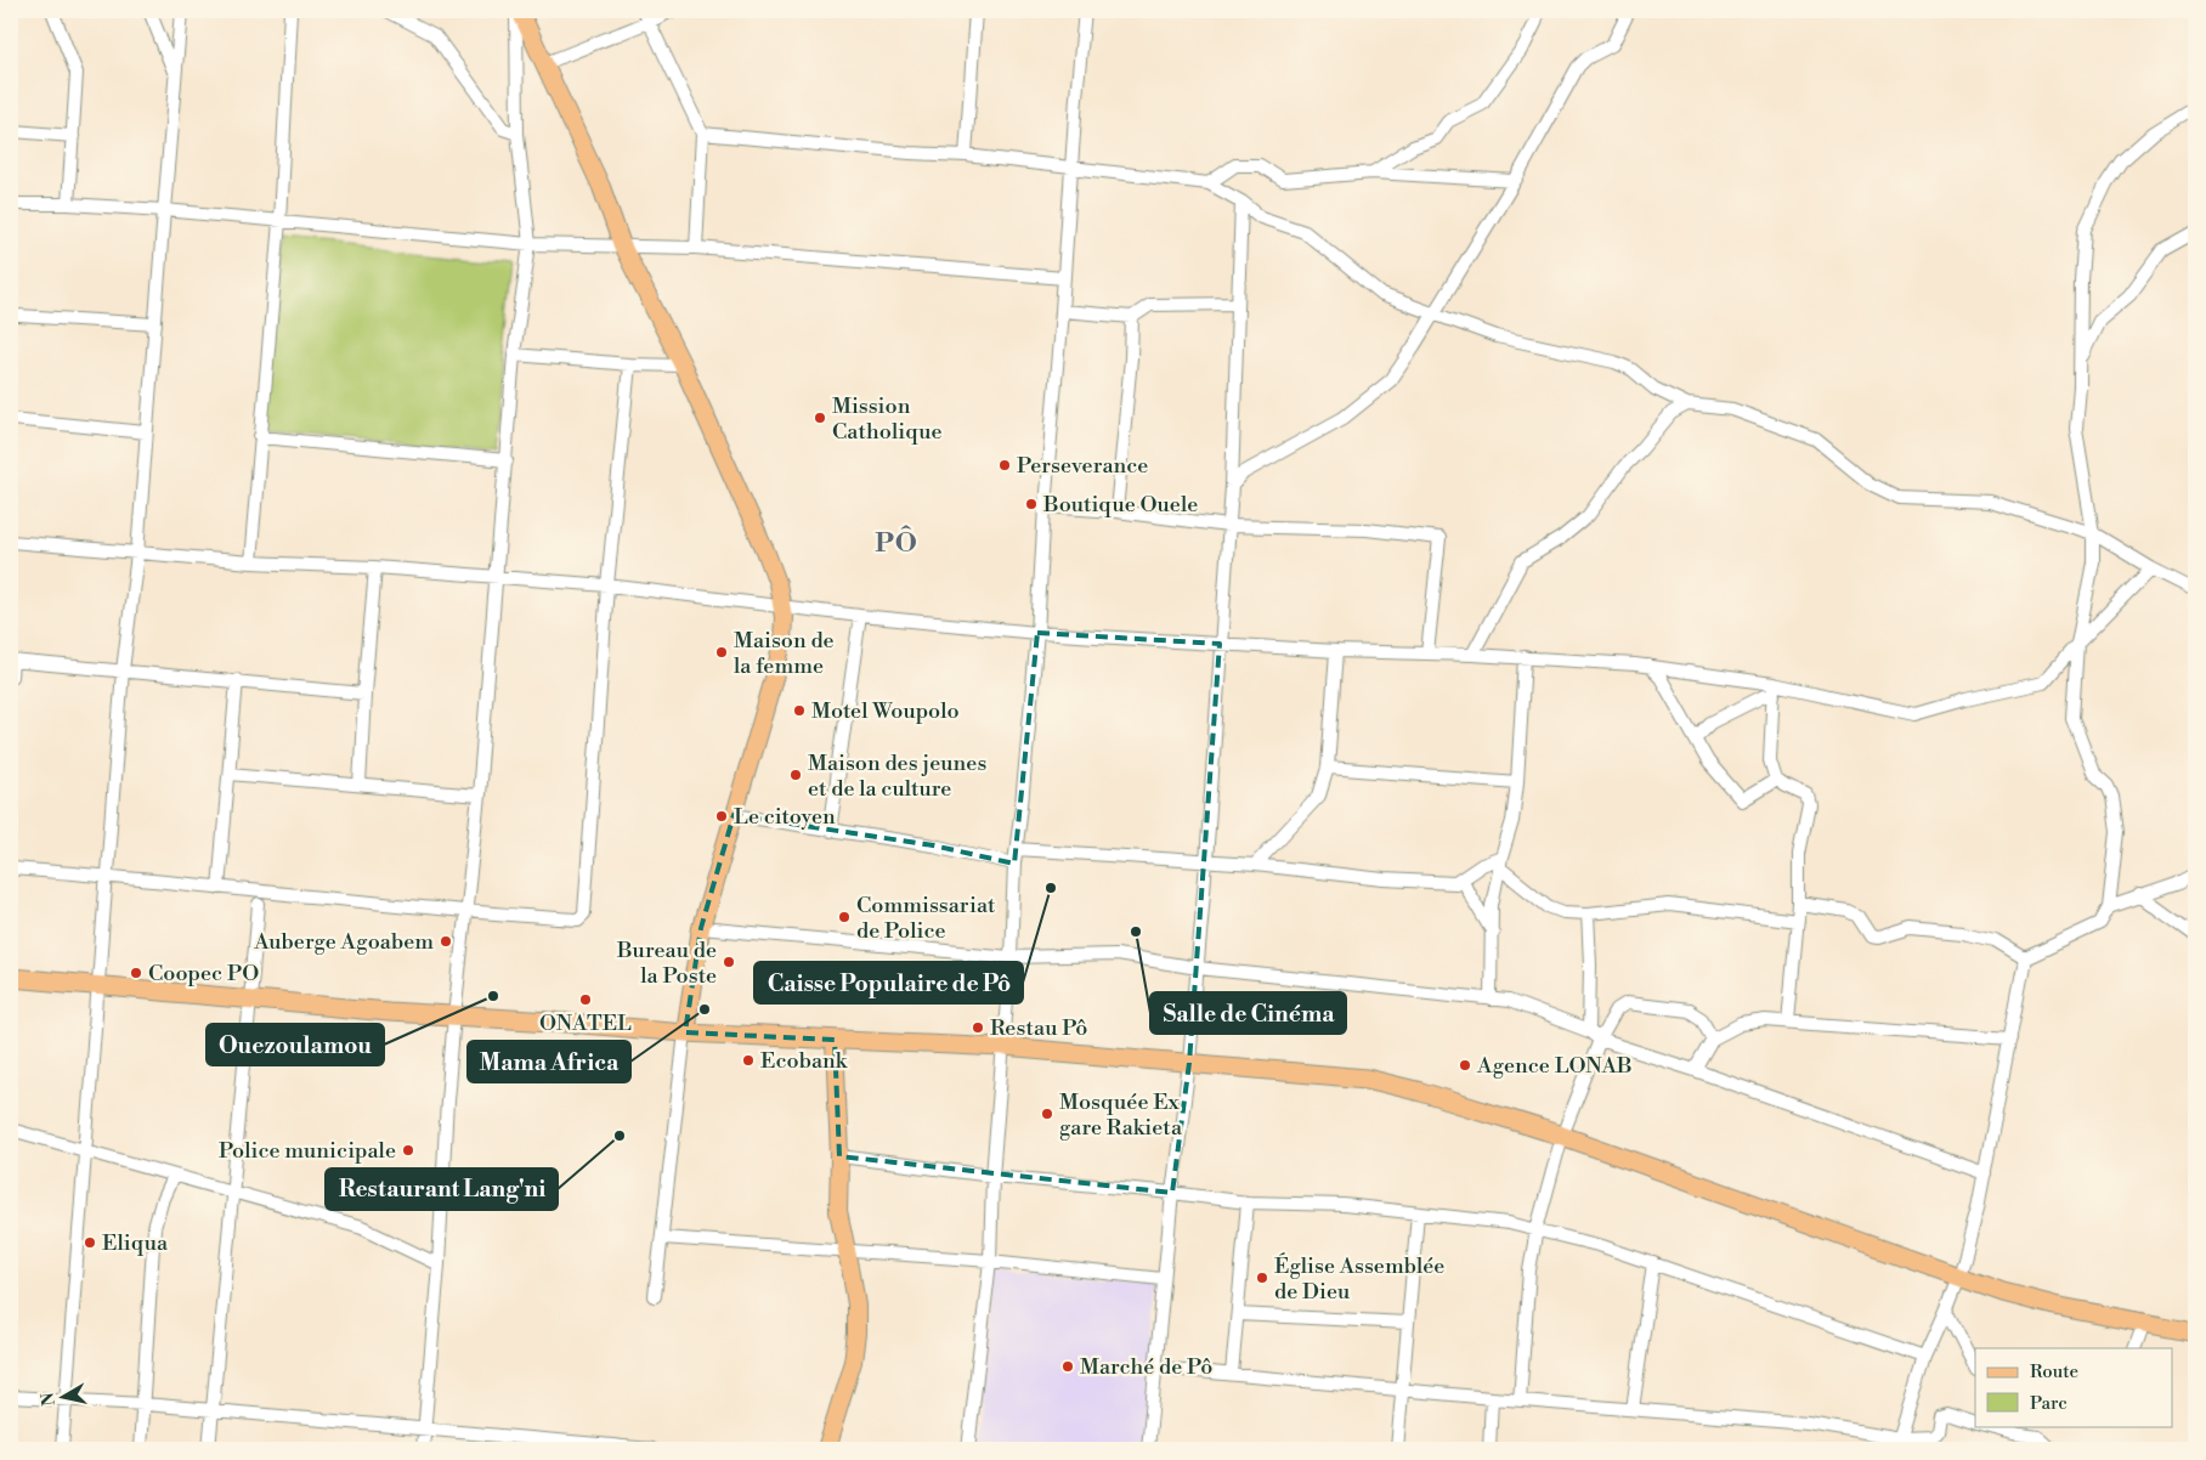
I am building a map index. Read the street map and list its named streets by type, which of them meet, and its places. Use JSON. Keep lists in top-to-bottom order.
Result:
{
  "districts": ["PÔ"],
  "places": [
    "Mission Catholique",
    "Perseverance",
    "Boutique Ouele",
    "Maison de la femme",
    "Motel Woupolo",
    "Maison des jeunes et de la culture",
    "Le citoyen",
    "Caisse Populaire de Pô",
    "Commissariat de Police",
    "Salle de Cinéma",
    "Auberge Agoabem",
    "Bureau de la Poste",
    "Coopec PO",
    "Ouezoulamou",
    "ONATEL",
    "Mama Africa",
    "Restau Pô",
    "Ecobank",
    "Agence LONAB",
    "Mosquée Ex gare Rakieta",
    "Restaurant Lang'ni",
    "Police municipale",
    "Eliqua",
    "Église Assemblée de Dieu",
    "Marché de Pô"
  ],
  "legend": ["Route", "Parc"],
  "north": "left"
}
